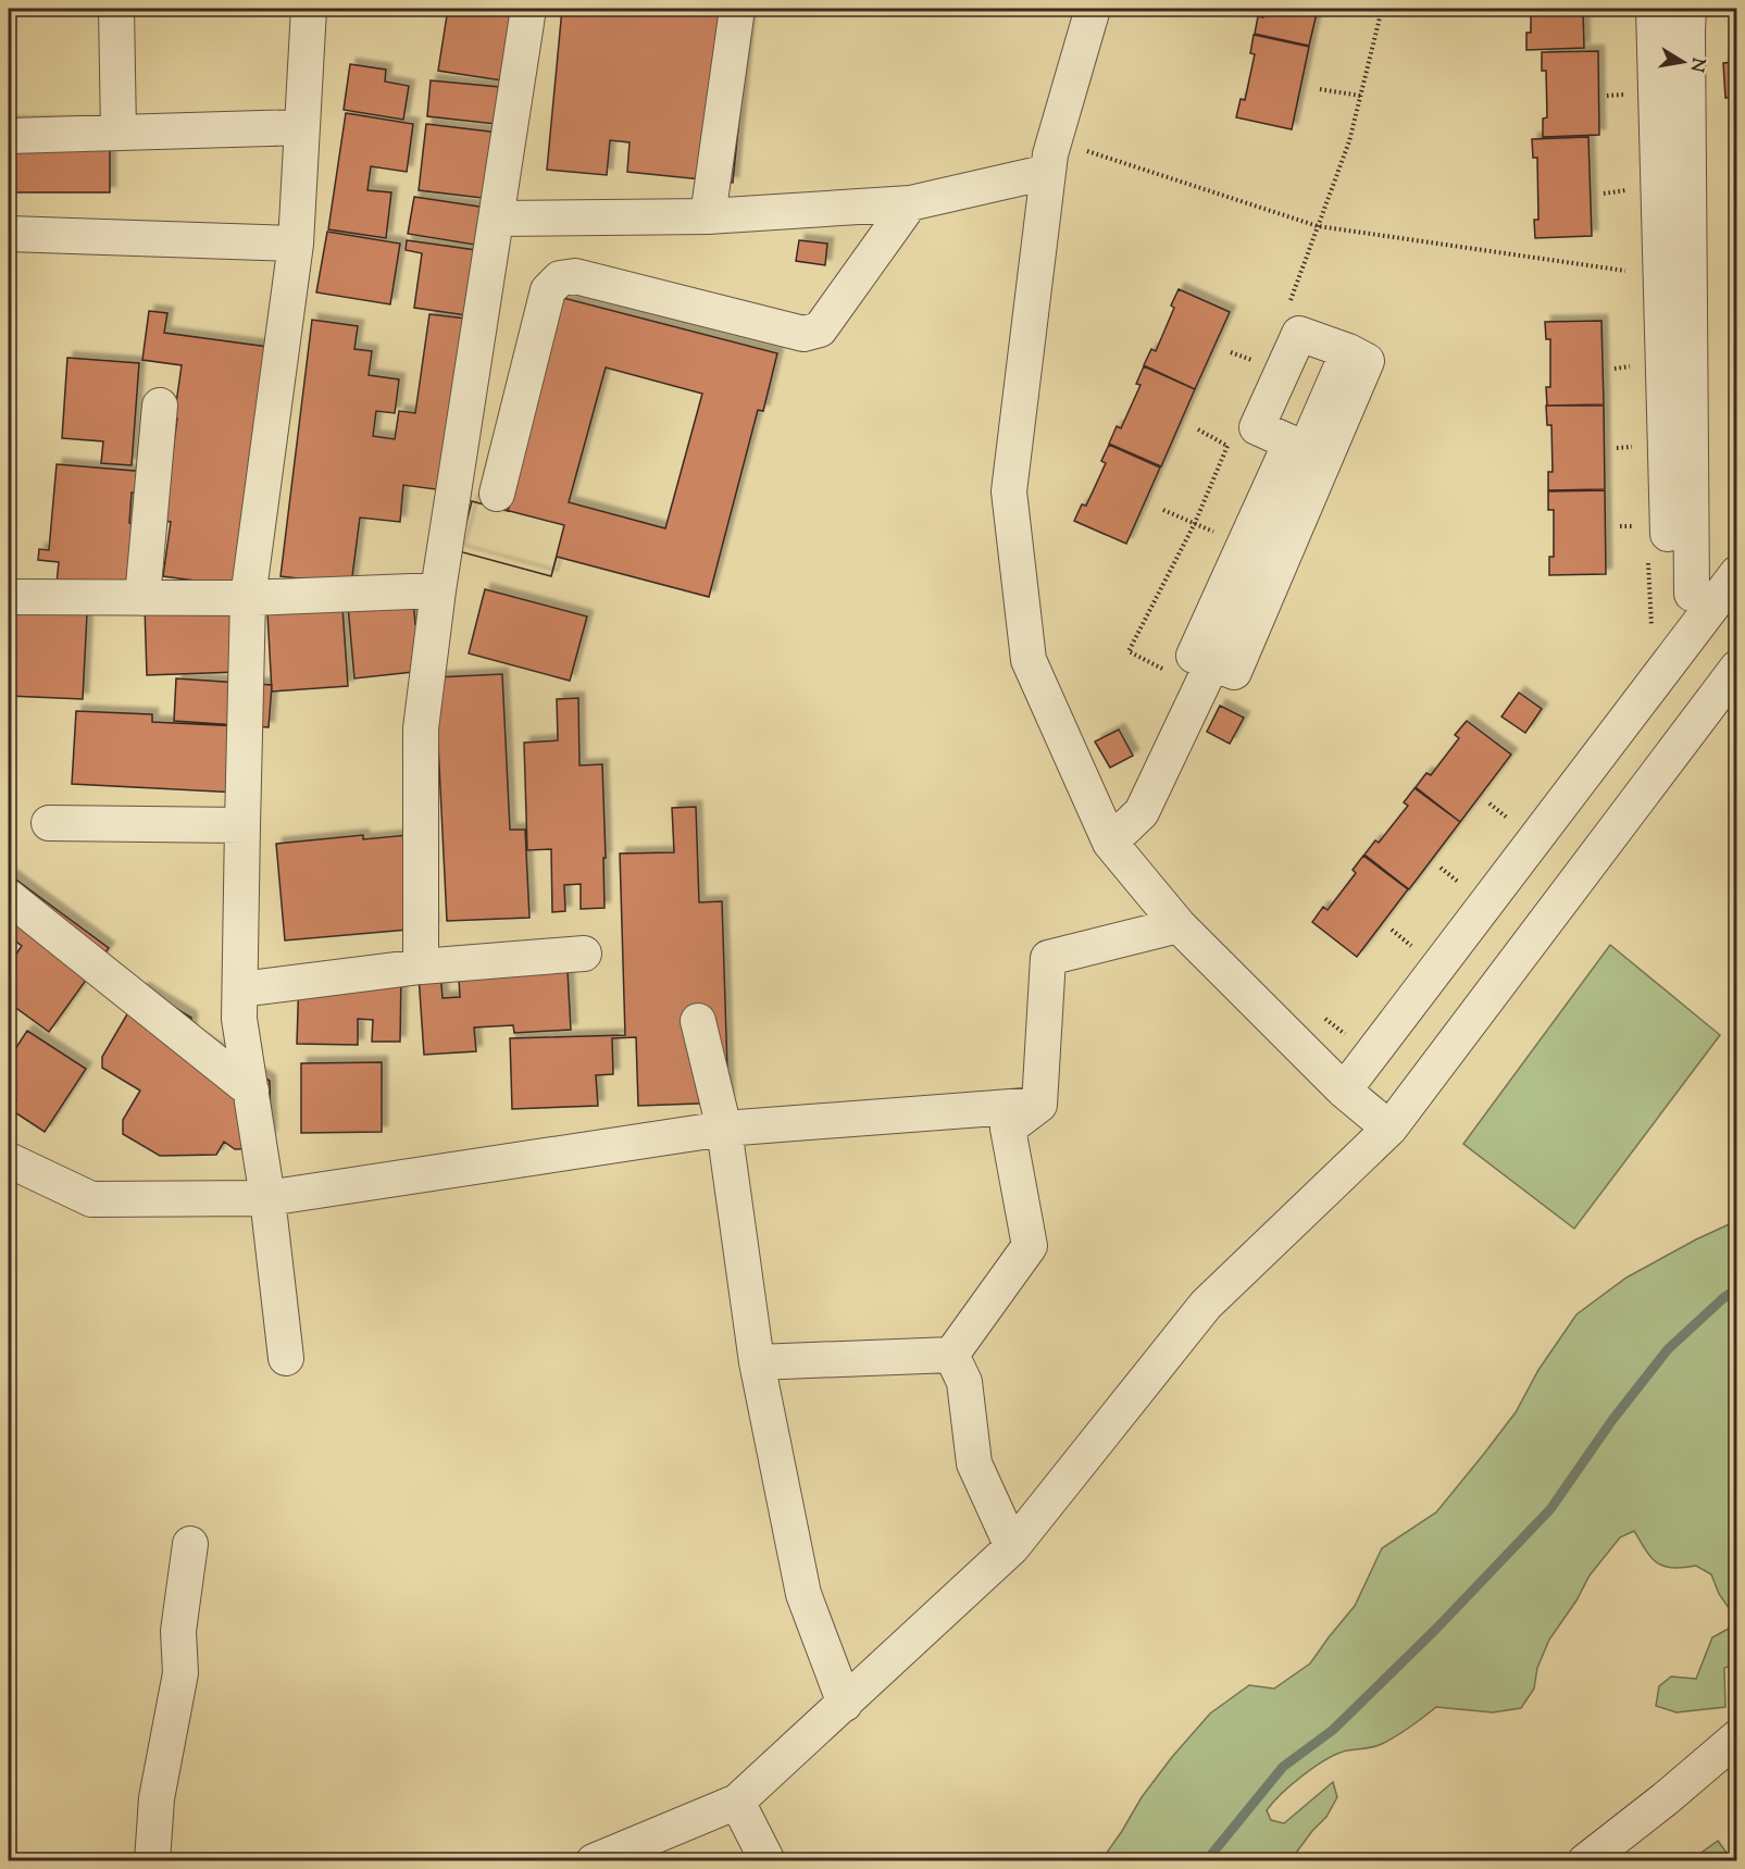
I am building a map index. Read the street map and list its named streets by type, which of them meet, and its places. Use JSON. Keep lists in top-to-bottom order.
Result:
{
  "north": "right"
}
